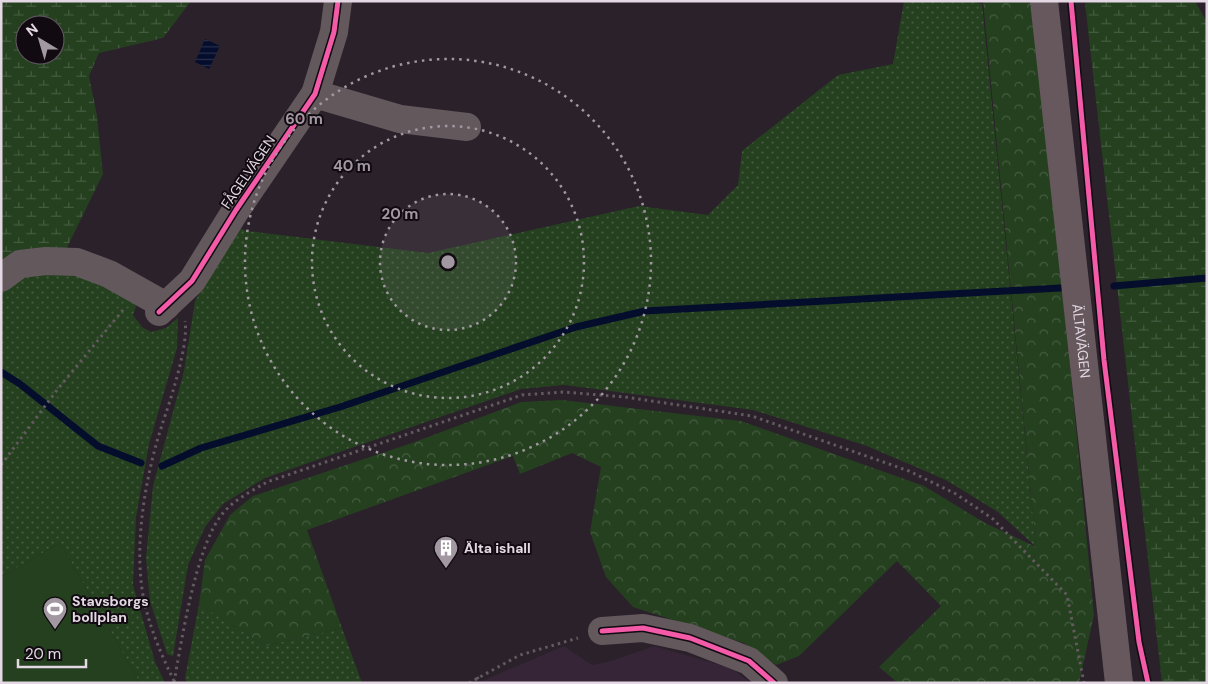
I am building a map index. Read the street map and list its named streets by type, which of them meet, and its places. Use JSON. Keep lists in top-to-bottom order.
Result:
{
  "streets": {
    "main road": ["ÄLTAVÄGEN"],
    "street": ["FÅGELVÄGEN"]
  },
  "places": {
    "building": ["Älta ishall"],
    "sports": ["Stavsborgs bollplan"]
  },
  "scale_bar": "20 m",
  "north": "top left",
  "rings": ["60 m", "40 m", "20 m"]
}
